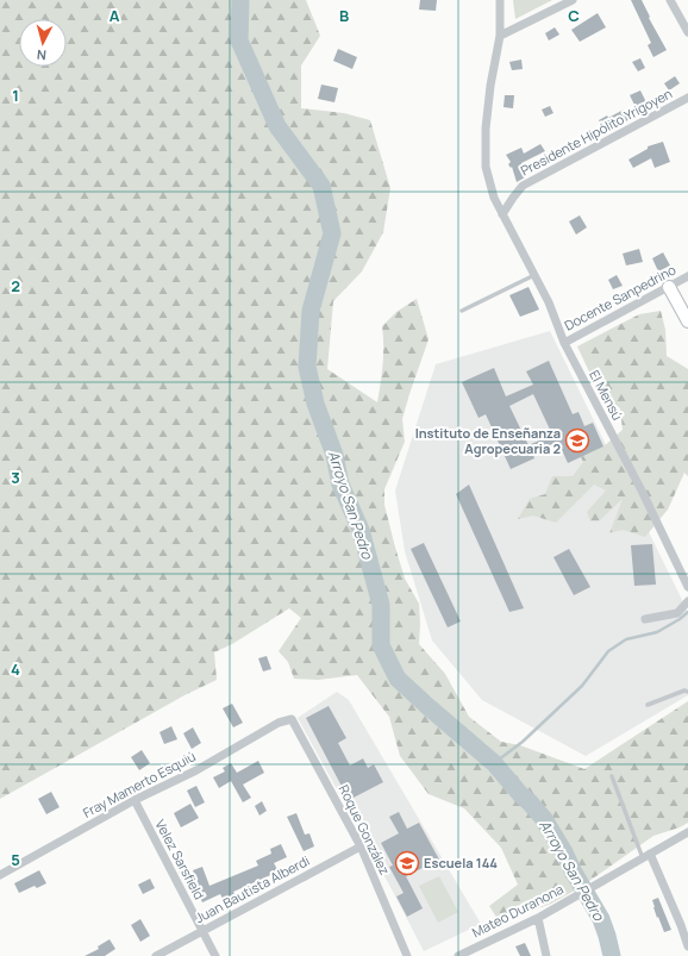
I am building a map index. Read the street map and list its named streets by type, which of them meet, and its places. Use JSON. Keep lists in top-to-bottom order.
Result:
{
  "streets": {
    "street": [
      "Presidente Hipólito Yrigoyen",
      "Docente Sanpedrino",
      "El Mensú",
      "Fray Mamerto Esquiú",
      "Roque González",
      "Velez Sarsfield",
      "Juan Bautista Alberdi",
      "Mateo Duranona"
    ]
  },
  "crossings": [
    ["Presidente Hipólito Yrigoyen", "El Mensú"],
    ["Docente Sanpedrino", "El Mensú"],
    ["Fray Mamerto Esquiú", "Roque González"],
    ["Fray Mamerto Esquiú", "Velez Sarsfield"],
    ["Roque González", "Juan Bautista Alberdi"],
    ["Velez Sarsfield", "Juan Bautista Alberdi"]
  ],
  "water": ["Arroyo San Pedro"],
  "places": {
    "school or university": ["Instituto de Enseñanza Agropecuaria 2", "Escuela 144"]
  },
  "north": "bottom",
  "grid": {
    "columns": ["A", "B", "C"],
    "rows": [
      "1",
      "2",
      "3",
      "4",
      "5"
    ]
  }
}
